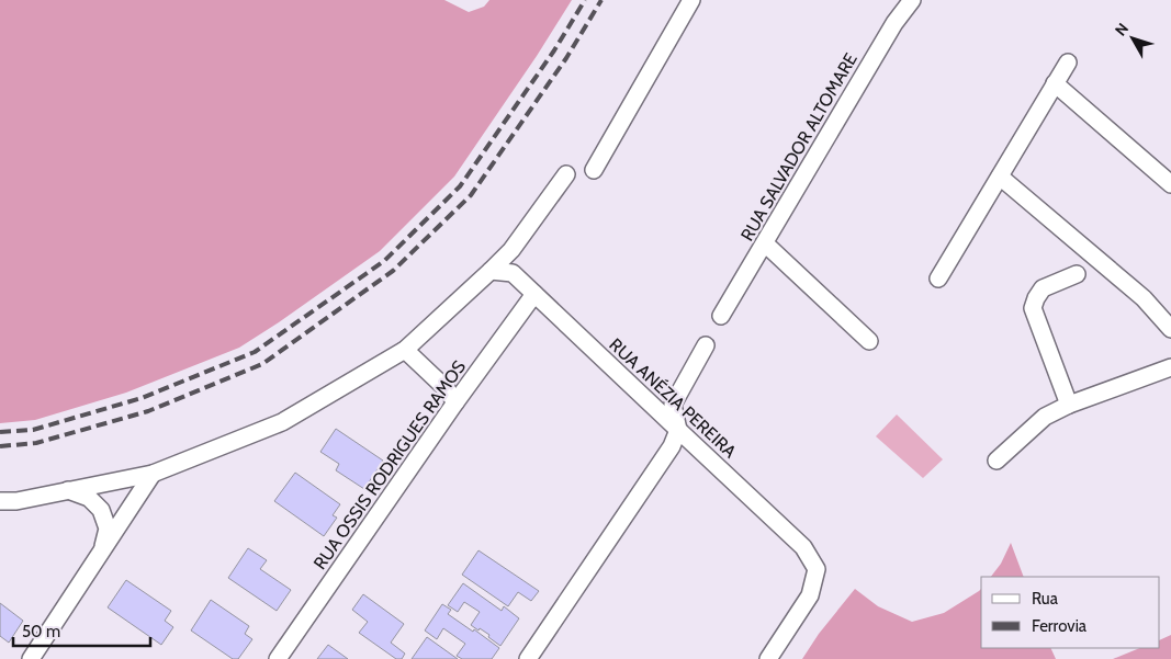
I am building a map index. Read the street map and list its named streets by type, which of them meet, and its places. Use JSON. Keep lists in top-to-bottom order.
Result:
{
  "streets": {
    "street": ["RUA SALVADOR ALTOMARE", "RUA ANÉZIA PEREIRA", "RUA OSSIS RODRIGUES RAMOS"]
  },
  "crossings": [
    ["RUA ANÉZIA PEREIRA", "RUA OSSIS RODRIGUES RAMOS"]
  ],
  "legend": ["Rua", "Ferrovia"],
  "scale_bar": "50 m",
  "north": "top left"
}
